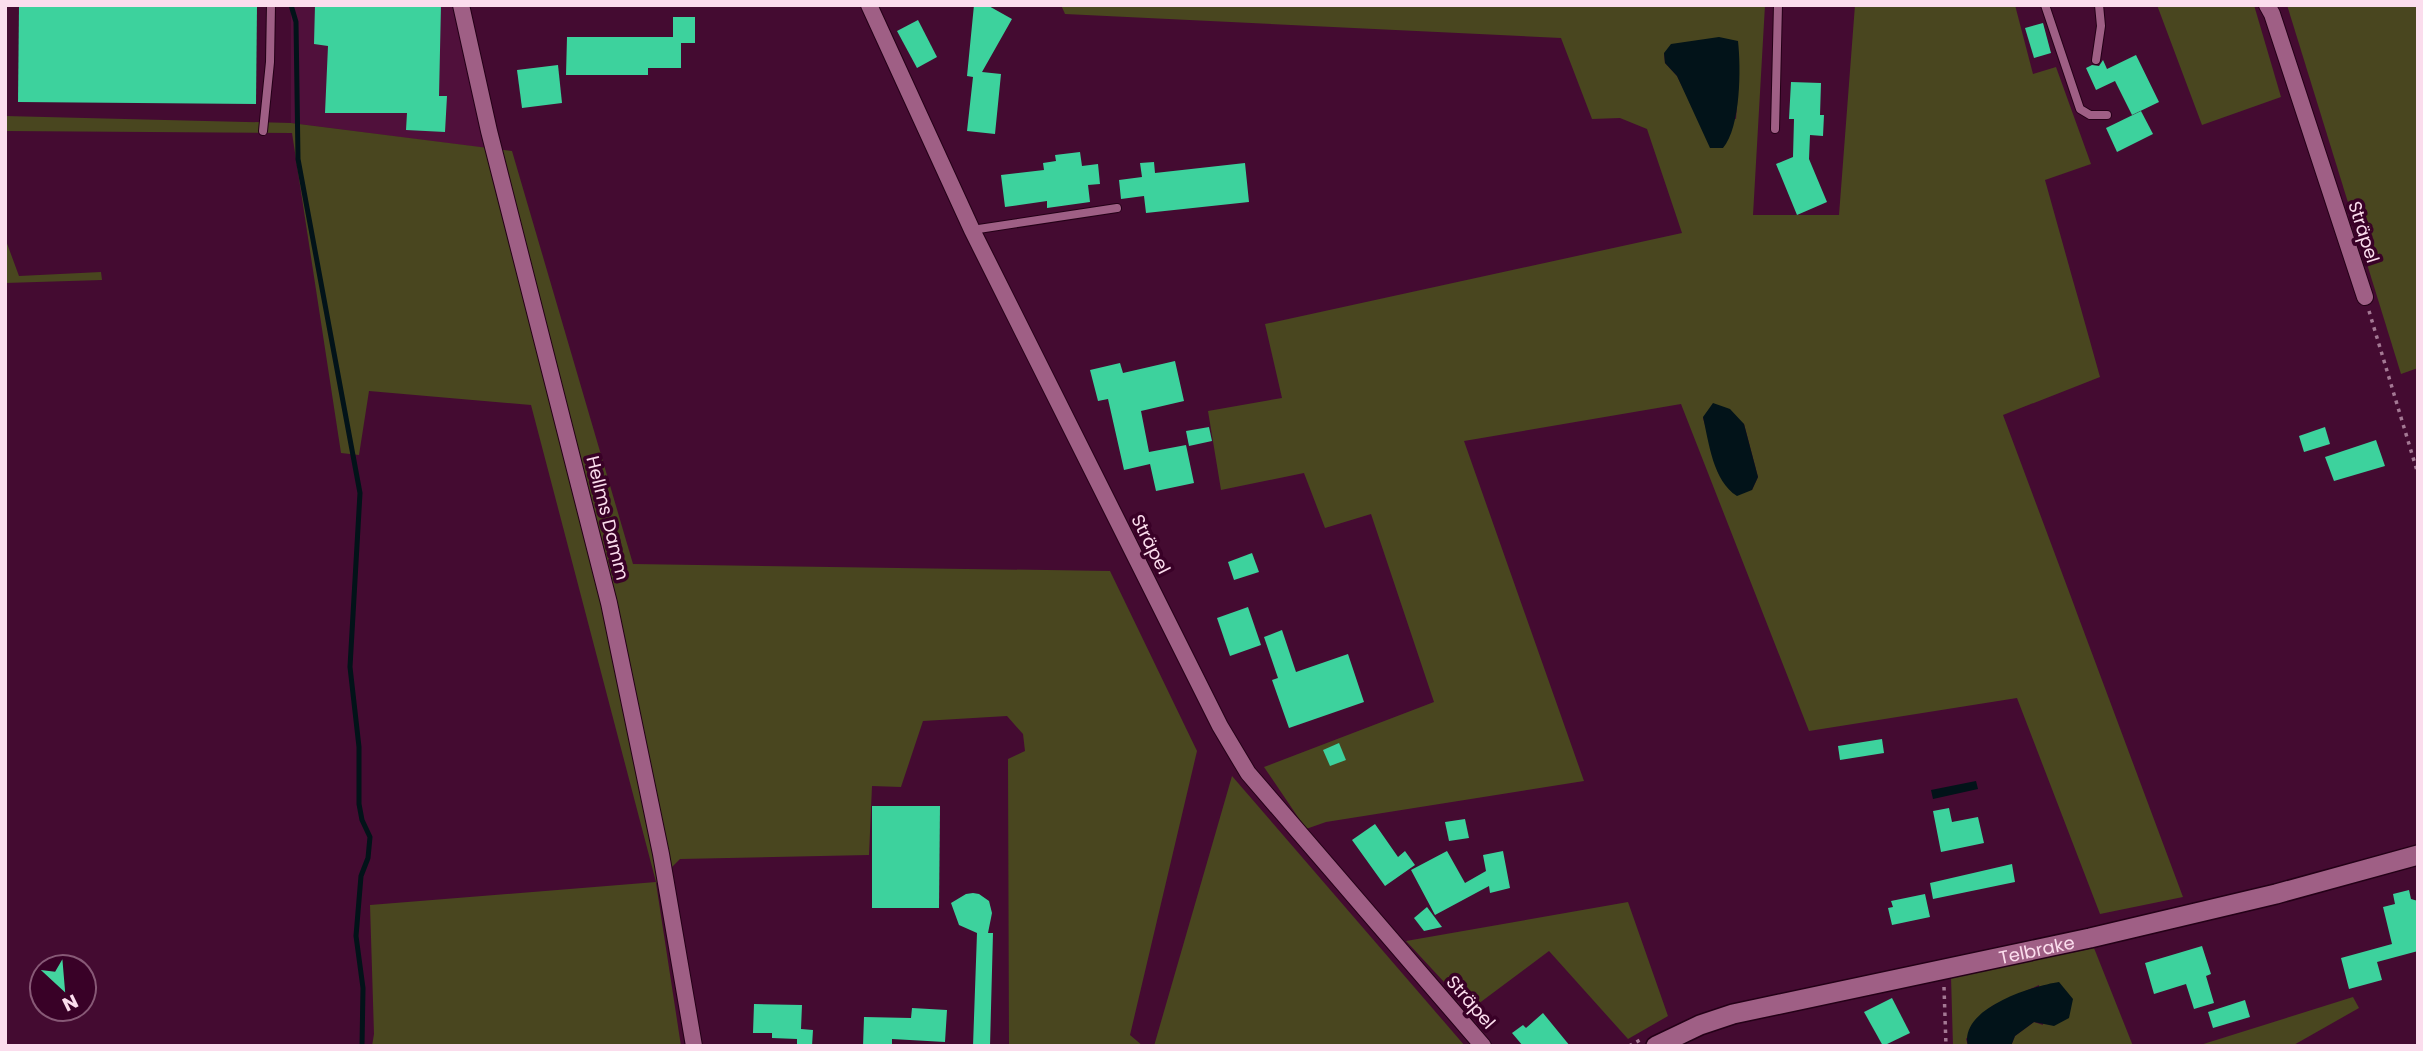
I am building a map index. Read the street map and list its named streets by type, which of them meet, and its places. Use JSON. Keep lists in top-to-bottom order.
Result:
{
  "streets": {
    "street": ["Sträpel", "Hellms Damm", "Telbrake"]
  },
  "north": "bottom right"
}
